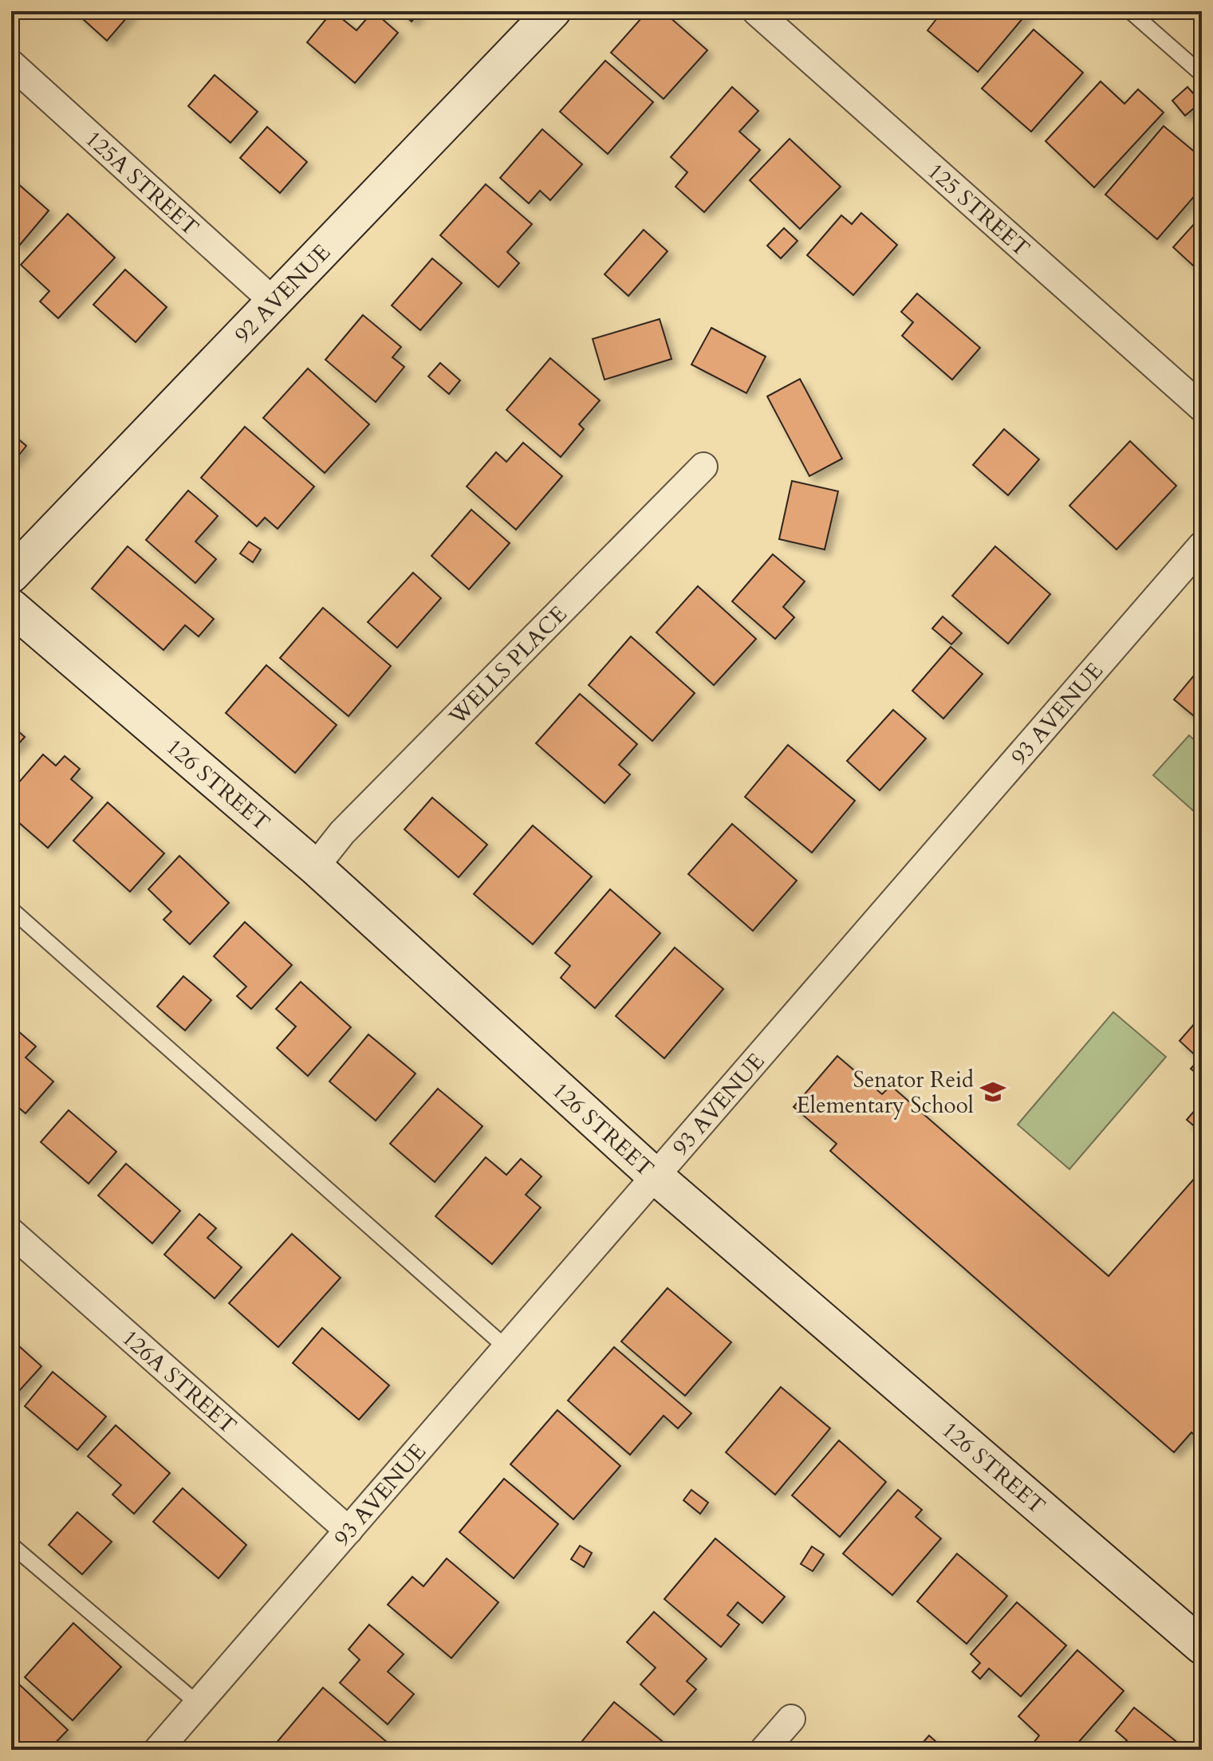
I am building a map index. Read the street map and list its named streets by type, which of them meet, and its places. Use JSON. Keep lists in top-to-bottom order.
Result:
{
  "streets": {
    "street": [
      "125A STREET",
      "125 STREET",
      "92 AVENUE",
      "WELLS PLACE",
      "93 AVENUE",
      "126 STREET",
      "126A STREET"
    ]
  },
  "crossings": [
    ["125A STREET", "92 AVENUE"],
    ["WELLS PLACE", "126 STREET"],
    ["93 AVENUE", "126 STREET"],
    ["93 AVENUE", "126A STREET"]
  ],
  "places": {
    "school or university": ["Senator Reid Elementary School"]
  }
}
